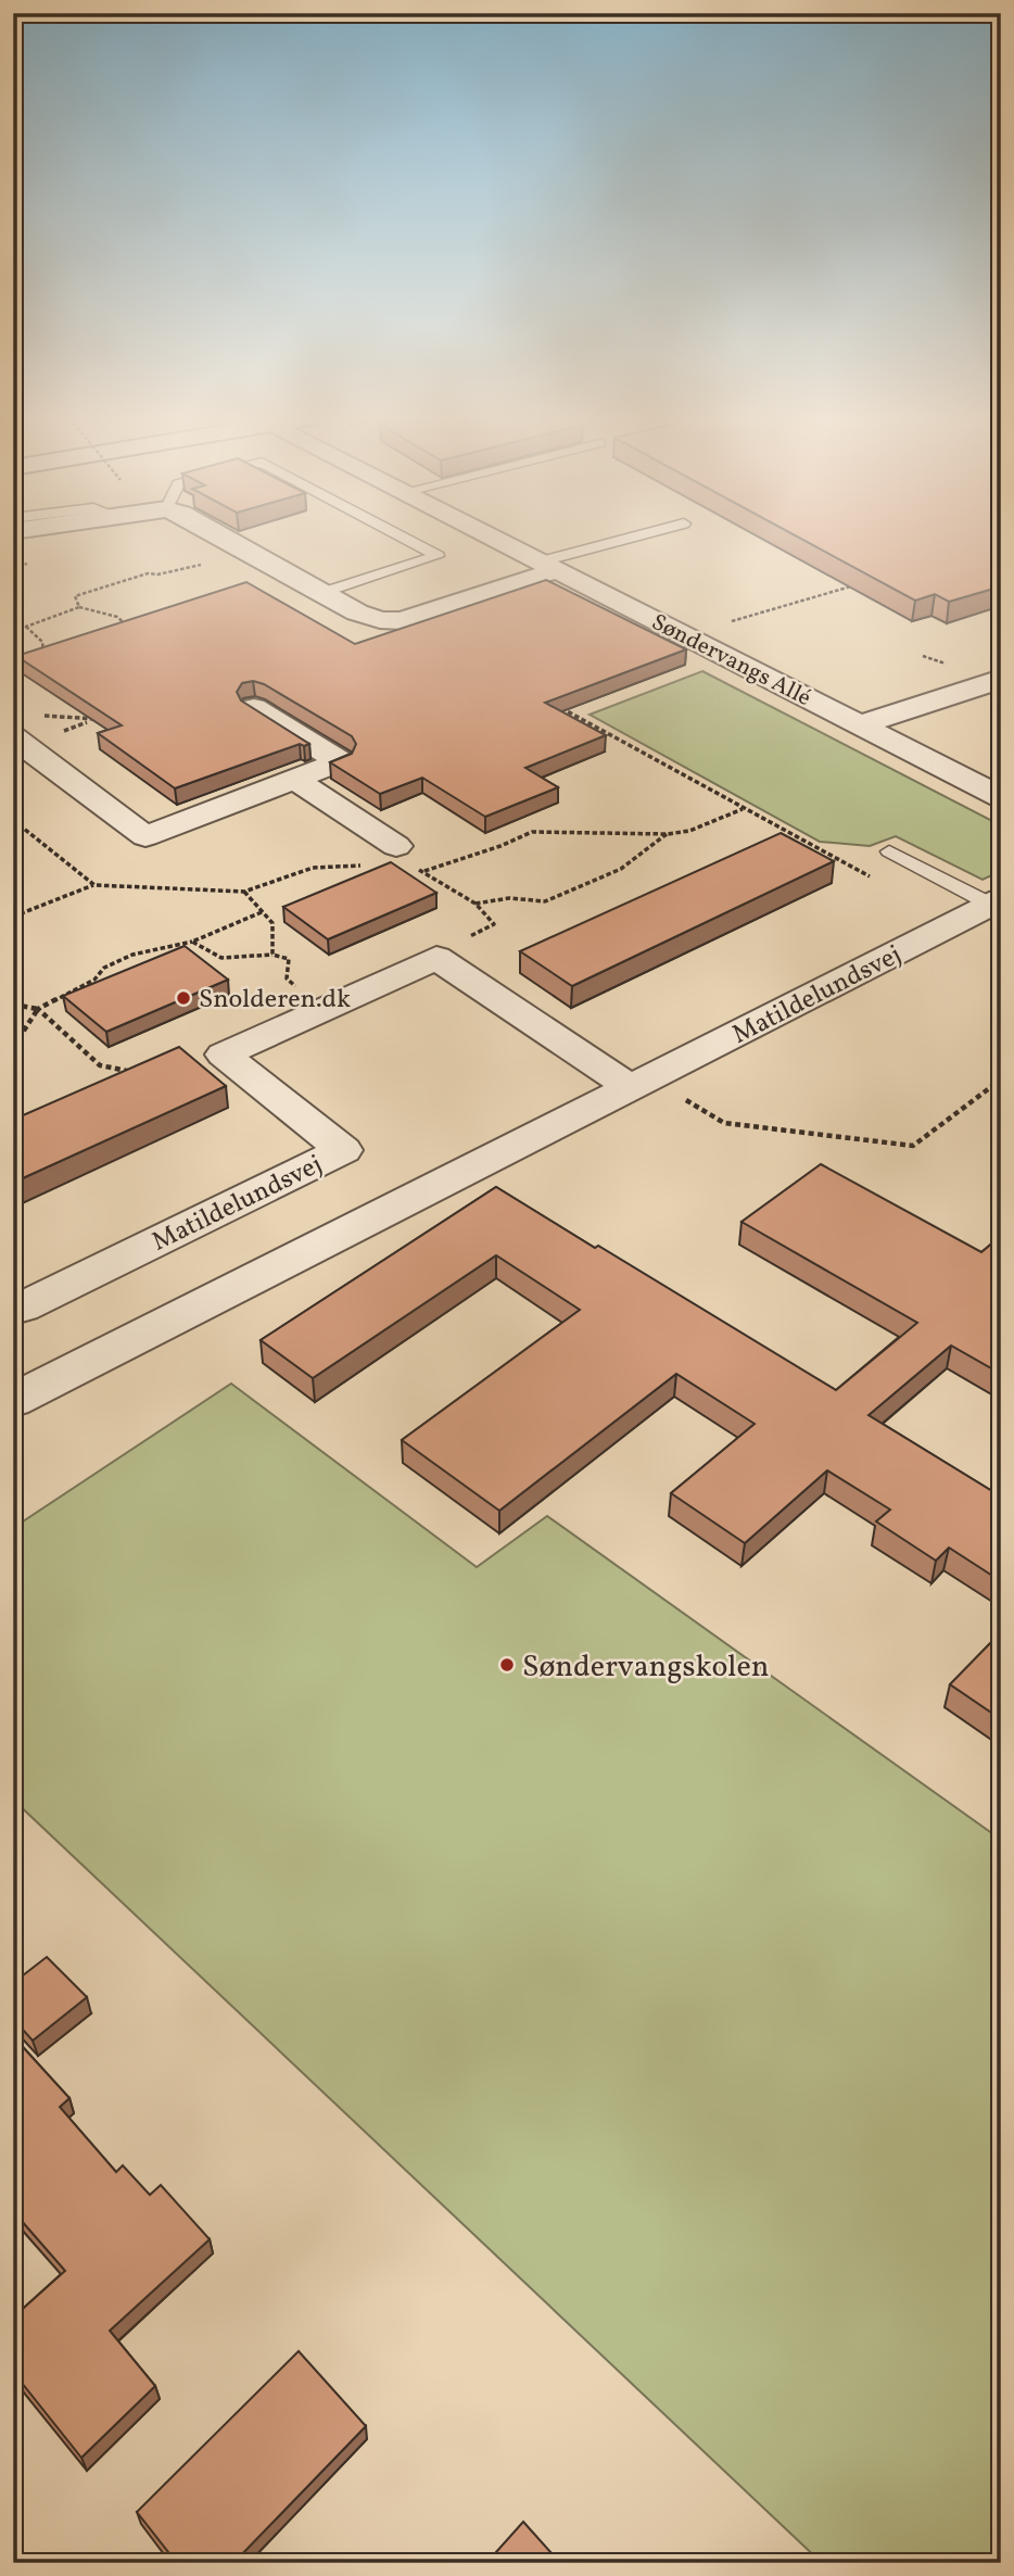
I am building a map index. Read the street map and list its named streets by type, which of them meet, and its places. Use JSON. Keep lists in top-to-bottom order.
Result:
{
  "streets": {
    "street": ["Søndervangs Allé", "Matildelundsvej"]
  },
  "places": ["Snolderen.dk", "Søndervangskolen"]
}
